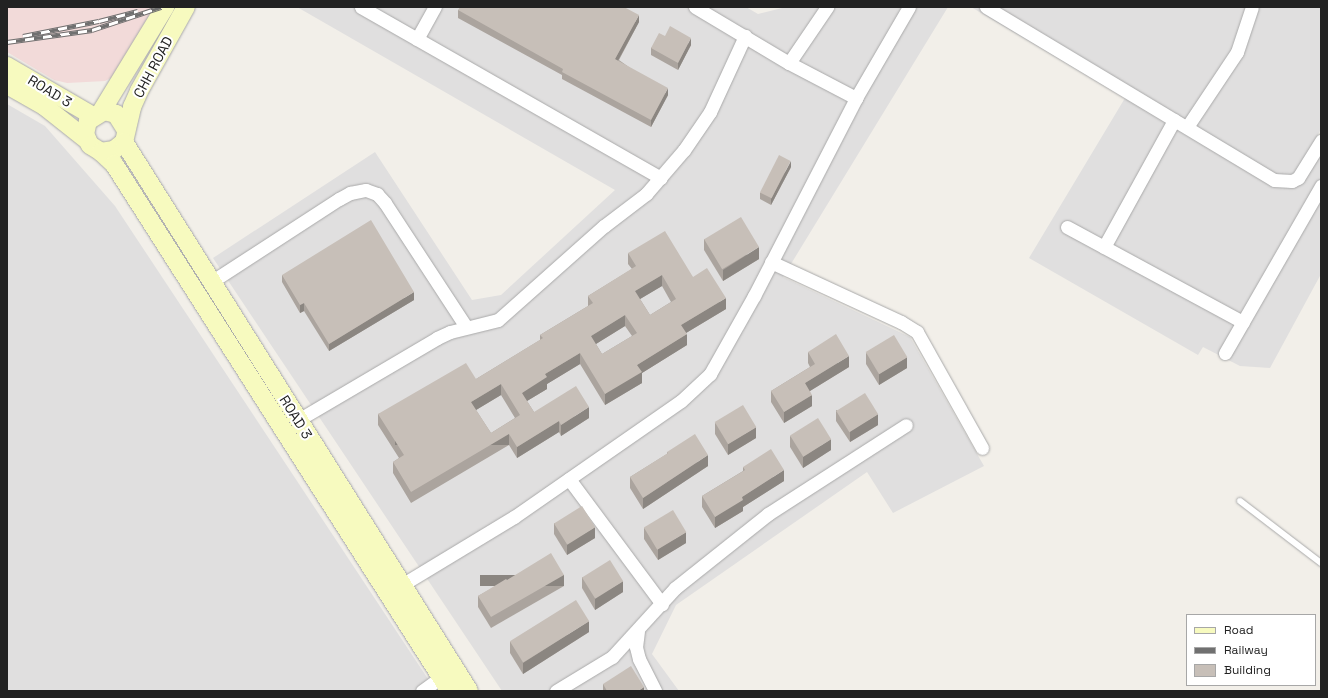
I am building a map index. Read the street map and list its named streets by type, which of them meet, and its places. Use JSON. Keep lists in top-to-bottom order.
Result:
{
  "streets": {
    "street": ["CHH ROAD", "ROAD 3"]
  },
  "crossings": [
    ["CHH ROAD", "ROAD 3"]
  ],
  "legend": ["Road", "Railway", "Building"]
}
